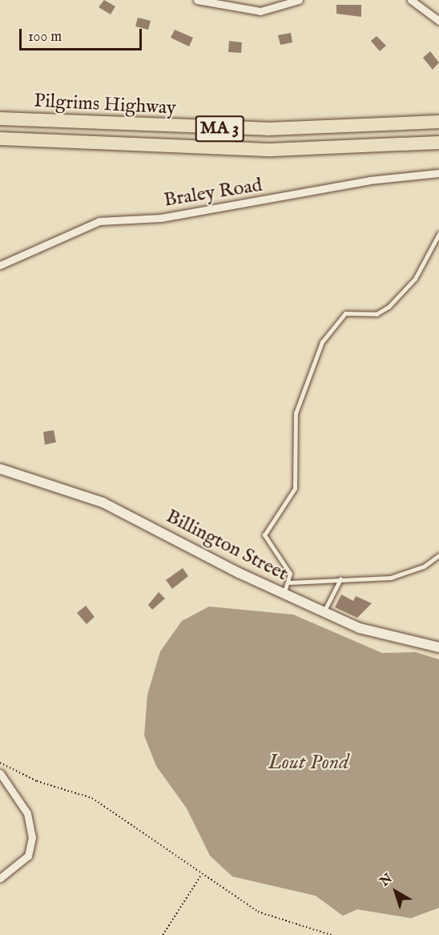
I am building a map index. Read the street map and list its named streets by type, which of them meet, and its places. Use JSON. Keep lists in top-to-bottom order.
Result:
{
  "streets": {
    "highway": ["Pilgrims Highway", "MA 3"],
    "street": ["Braley Road", "Billington Street"]
  },
  "water": ["Lout Pond"],
  "scale_bar": "100 m",
  "north": "top left"
}
